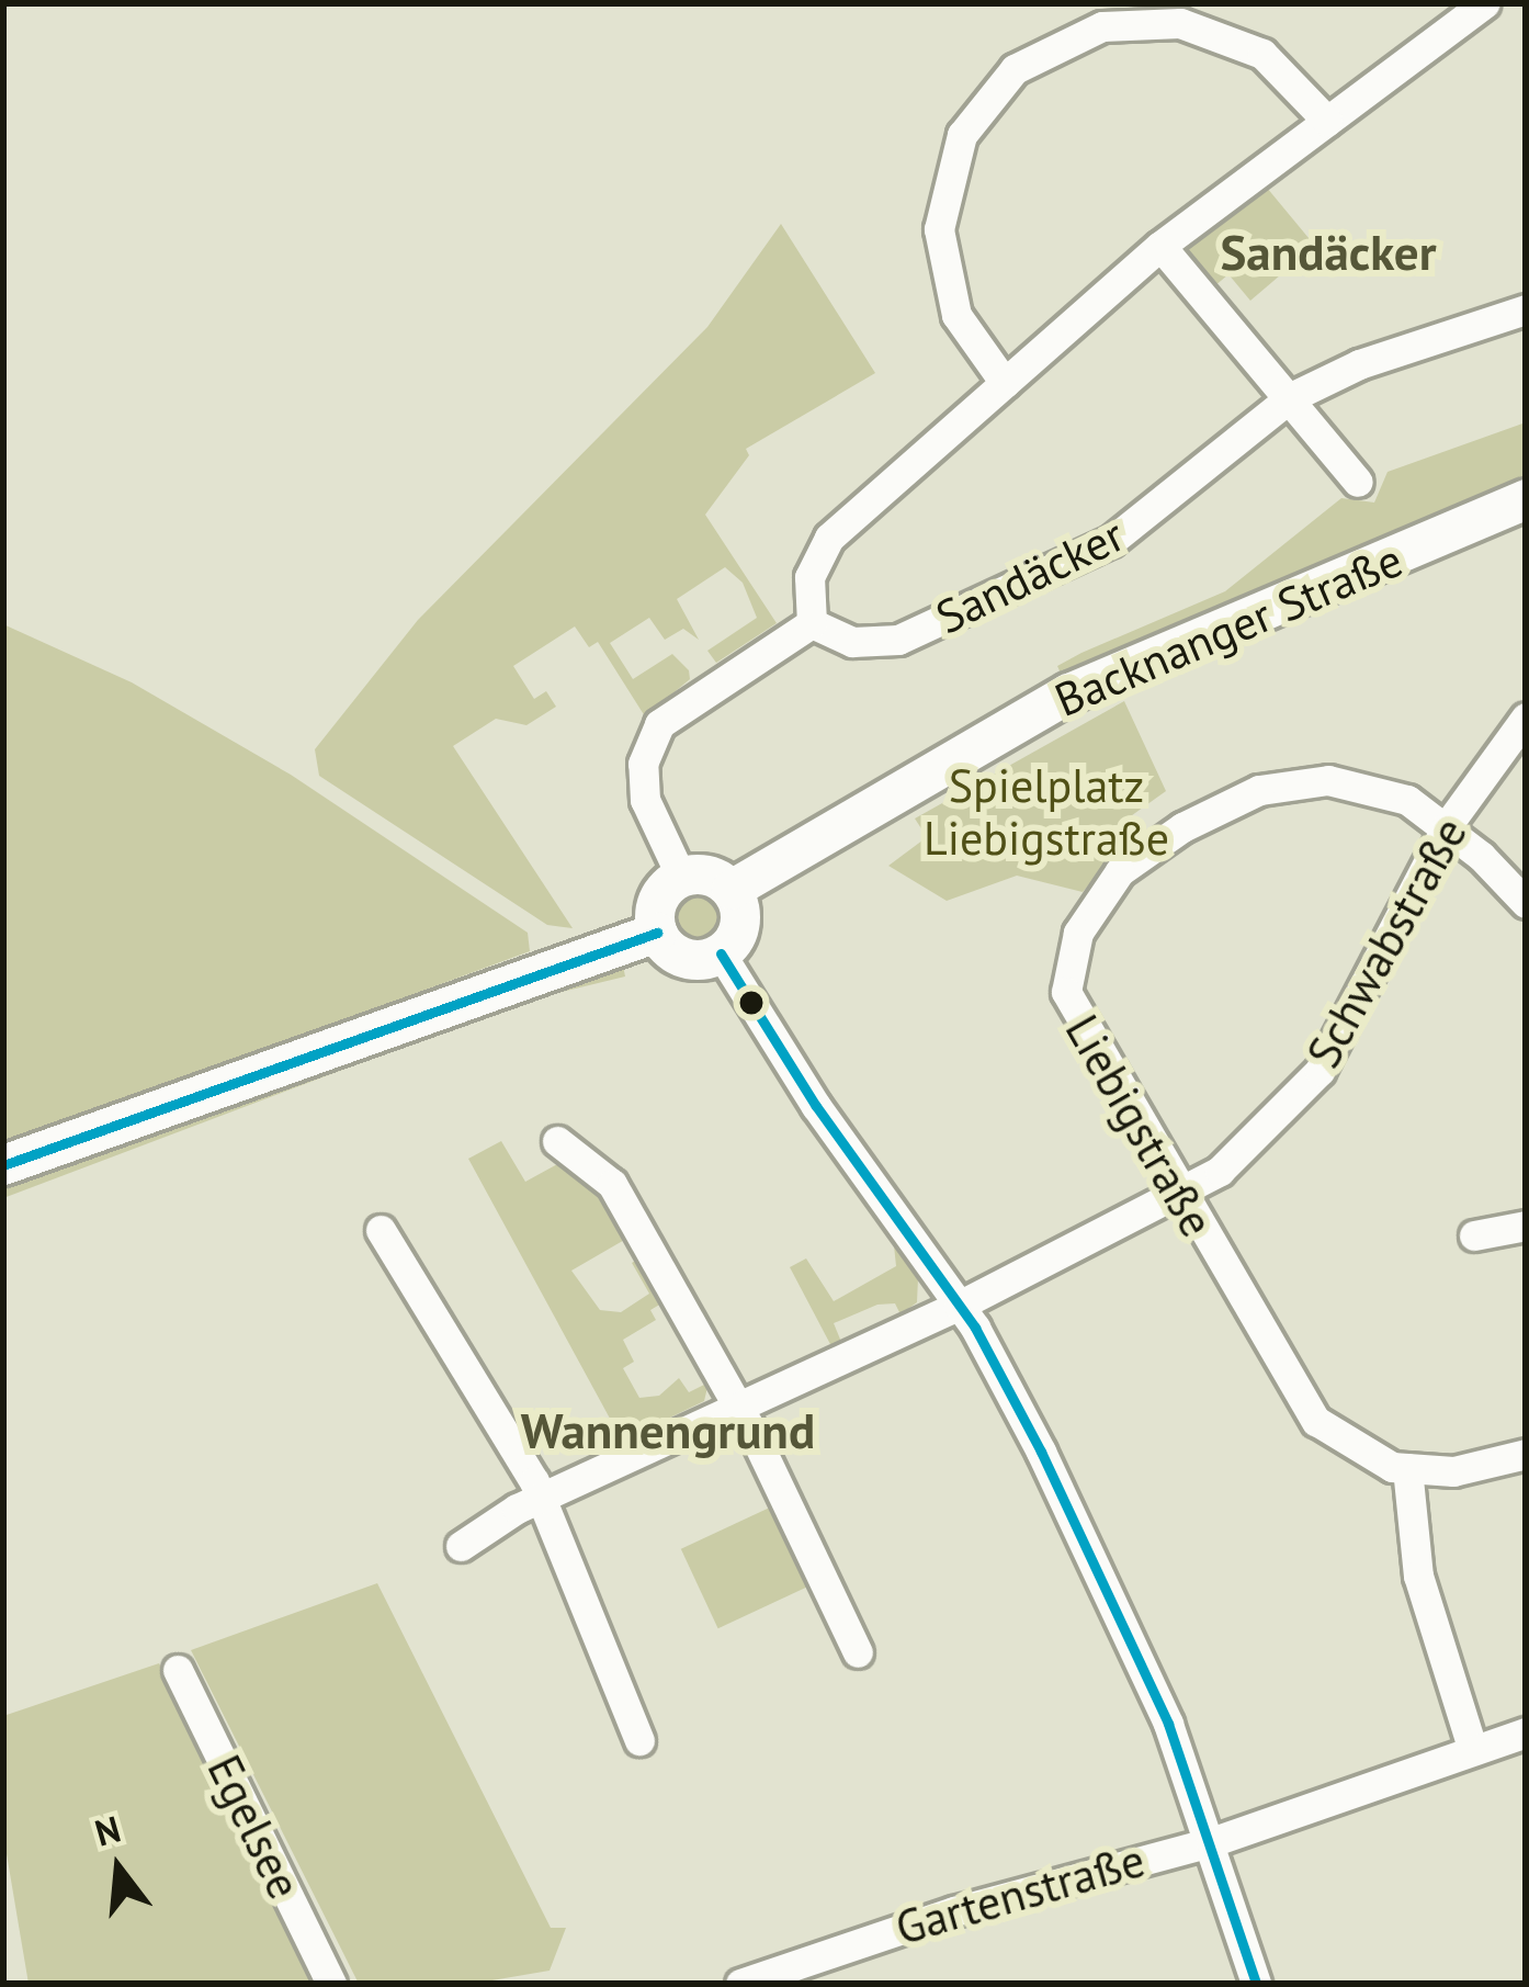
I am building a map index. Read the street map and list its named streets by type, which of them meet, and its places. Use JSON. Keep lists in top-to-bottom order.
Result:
{
  "streets": {
    "street": [
      "Sandäcker",
      "Backnanger Straße",
      "Schwabstraße",
      "Liebigstraße",
      "Egelsee",
      "Gartenstraße"
    ]
  },
  "crossings": [
    ["Schwabstraße", "Liebigstraße"]
  ],
  "districts": ["Sandäcker", "Wannengrund"],
  "parks": ["Spielplatz Liebigstraße"],
  "north": "top"
}
